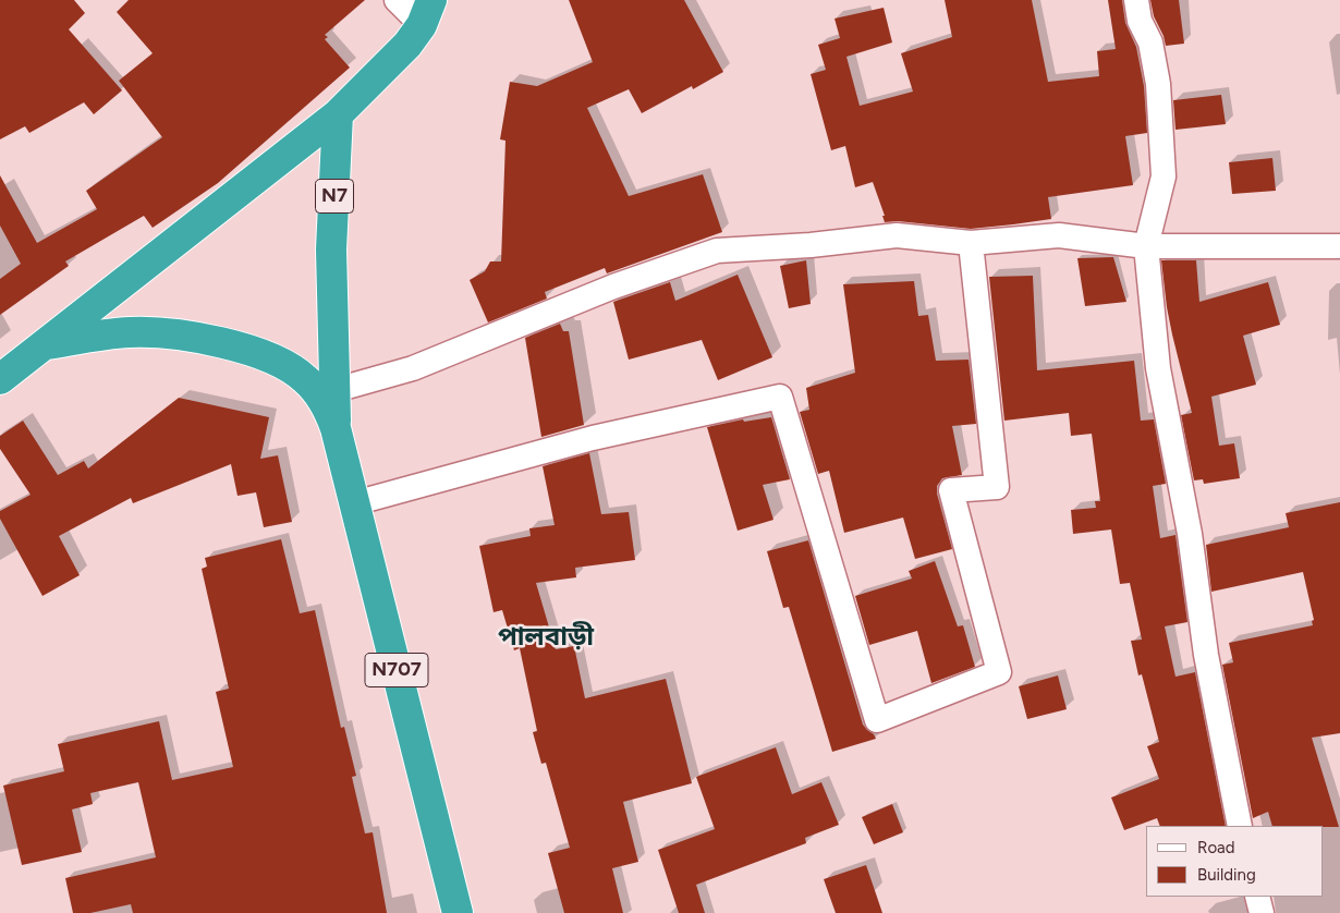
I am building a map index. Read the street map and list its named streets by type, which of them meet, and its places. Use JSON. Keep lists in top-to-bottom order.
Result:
{
  "streets": {
    "highway": ["N7", "N707"]
  },
  "crossings": [
    ["N7", "N707"]
  ],
  "districts": ["পালবাড়ী"],
  "legend": ["Road", "Building"]
}
